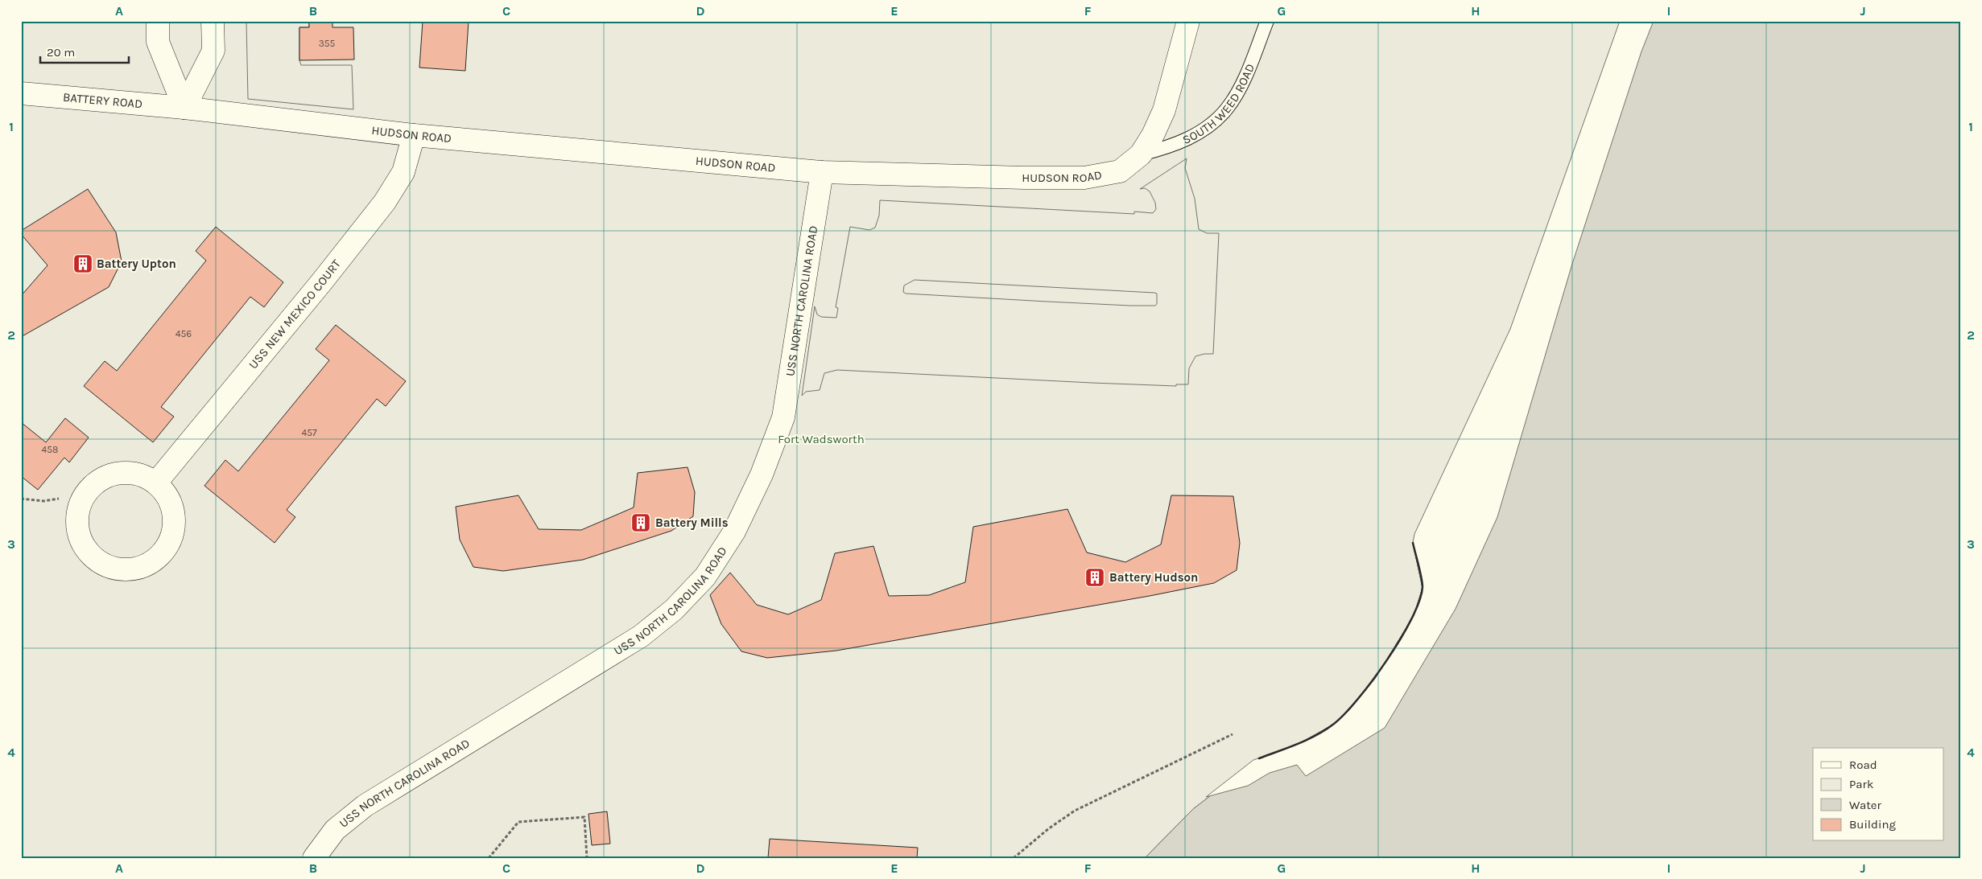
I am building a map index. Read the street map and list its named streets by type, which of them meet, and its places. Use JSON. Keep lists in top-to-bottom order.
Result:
{
  "streets": {
    "street": [
      "BATTERY ROAD",
      "HUDSON ROAD",
      "USS NORTH CAROLINA ROAD",
      "USS NEW MEXICO COURT"
    ],
    "lane": ["SOUTH WEED ROAD"]
  },
  "crossings": [
    ["SOUTH WEED ROAD", "HUDSON ROAD"],
    ["BATTERY ROAD", "HUDSON ROAD"],
    ["HUDSON ROAD", "USS NORTH CAROLINA ROAD"],
    ["HUDSON ROAD", "USS NEW MEXICO COURT"]
  ],
  "parks": ["Fort Wadsworth"],
  "places": {
    "building": ["Battery Upton", "Battery Mills", "Battery Hudson"]
  },
  "house_numbers": [
    "355",
    "456",
    "457",
    "458"
  ],
  "legend": [
    "Road",
    "Park",
    "Water",
    "Building"
  ],
  "scale_bar": "20 m",
  "grid": {
    "columns": [
      "A",
      "B",
      "C",
      "D",
      "E",
      "F",
      "G",
      "H",
      "I",
      "J"
    ],
    "rows": [
      "1",
      "2",
      "3",
      "4"
    ]
  }
}
